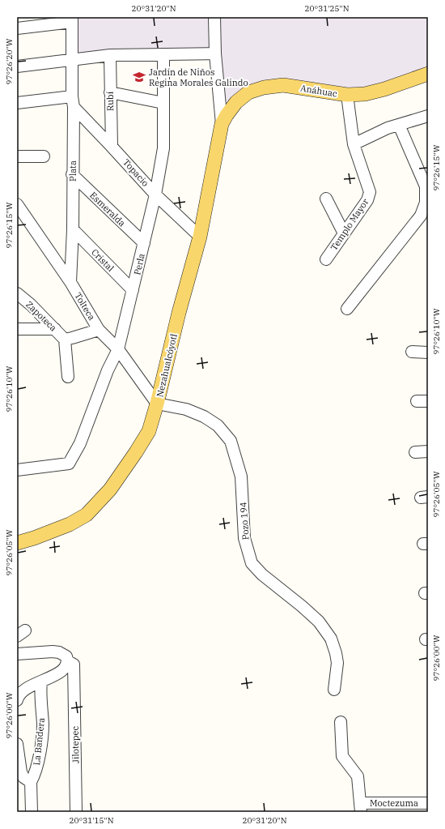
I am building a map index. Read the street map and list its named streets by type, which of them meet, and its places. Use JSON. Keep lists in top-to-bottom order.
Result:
{
  "streets": {
    "main road": ["Anáhuac", "Nezahualcóyotl"],
    "street": [
      "Rubí",
      "Plata",
      "Topacio",
      "Esmeralda",
      "Templo Mayor",
      "Cristal",
      "Perla",
      "Tolteca",
      "Zapoteca",
      "Pozo 194",
      "La Bandera",
      "Jilotepec",
      "Moctezuma"
    ]
  },
  "crossings": [
    ["Anáhuac", "Templo Mayor"],
    ["Anáhuac", "Nezahualcóyotl"],
    ["Rubí", "Topacio"],
    ["Plata", "Topacio"],
    ["Plata", "Esmeralda"],
    ["Plata", "Cristal"],
    ["Plata", "Tolteca"],
    ["Topacio", "Perla"],
    ["Topacio", "Nezahualcóyotl"],
    ["Esmeralda", "Perla"],
    ["Cristal", "Perla"],
    ["Perla", "Tolteca"],
    ["Tolteca", "Nezahualcóyotl"],
    ["Tolteca", "Pozo 194"],
    ["Nezahualcóyotl", "Pozo 194"]
  ],
  "places": {
    "school or university": ["Jardín de Niños Regina Morales Galindo"]
  },
  "coordinates": [
    "20°31'20\"N",
    "20°31'25\"N",
    "97°26'20\"W",
    "97°26'15\"W",
    "97°26'10\"W",
    "97°26'05\"W",
    "97°26'00\"W",
    "20°31'15\"N"
  ]
}
